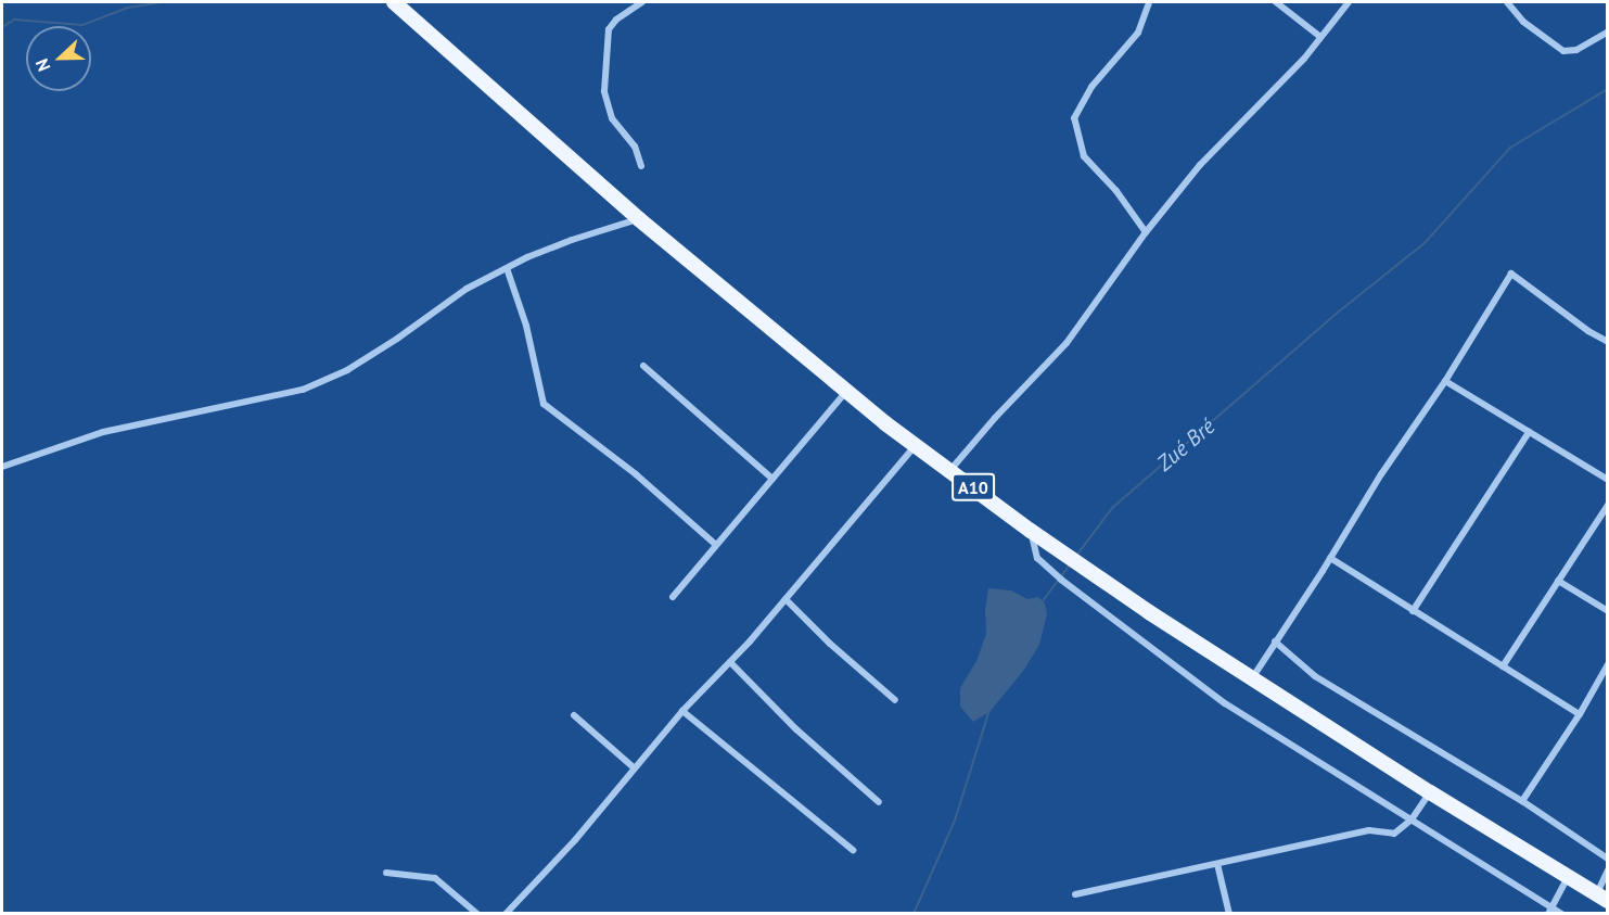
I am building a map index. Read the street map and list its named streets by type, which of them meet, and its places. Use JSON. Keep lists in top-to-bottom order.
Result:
{
  "streets": {
    "main road": ["A10"]
  },
  "water": ["Zué Bré"],
  "north": "left"
}
